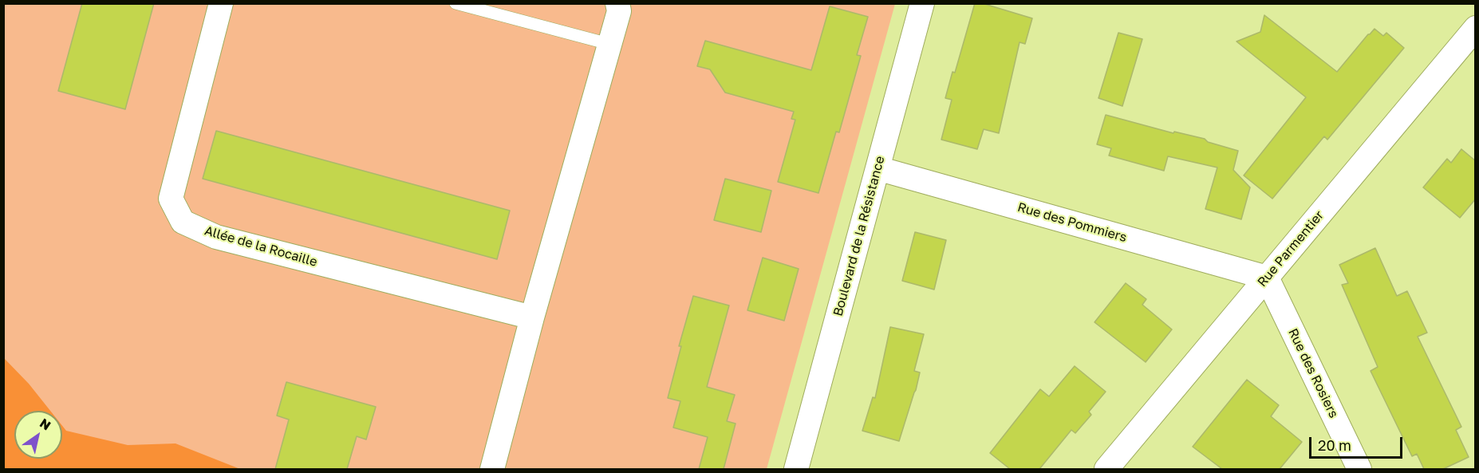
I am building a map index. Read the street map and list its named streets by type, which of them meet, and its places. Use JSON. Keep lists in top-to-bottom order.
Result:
{
  "streets": {
    "street": [
      "Rue des Pommiers",
      "Boulevard de la Résistance",
      "Allée de la Rocaille",
      "Rue Parmentier",
      "Rue des Rosiers"
    ]
  },
  "crossings": [
    ["Rue des Pommiers", "Boulevard de la Résistance"],
    ["Rue des Pommiers", "Rue Parmentier"],
    ["Rue des Pommiers", "Rue des Rosiers"],
    ["Rue Parmentier", "Rue des Rosiers"]
  ],
  "scale_bar": "20 m",
  "north": "top right"
}
